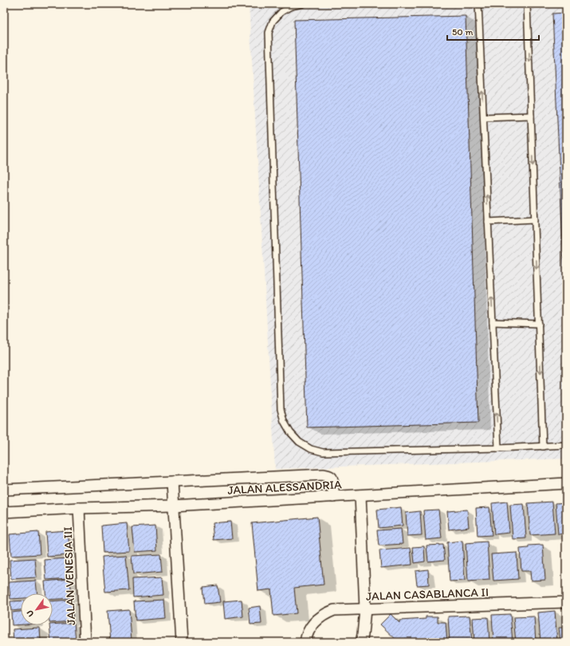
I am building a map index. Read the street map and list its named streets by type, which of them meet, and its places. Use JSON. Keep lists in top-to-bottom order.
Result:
{
  "streets": {
    "street": ["JALAN ALESSANDRIA", "JALAN VENESIA III", "JALAN CASABLANCA II"]
  },
  "crossings": [
    ["JALAN ALESSANDRIA", "JALAN VENESIA III"]
  ],
  "scale_bar": "50 m",
  "north": "bottom left"
}
